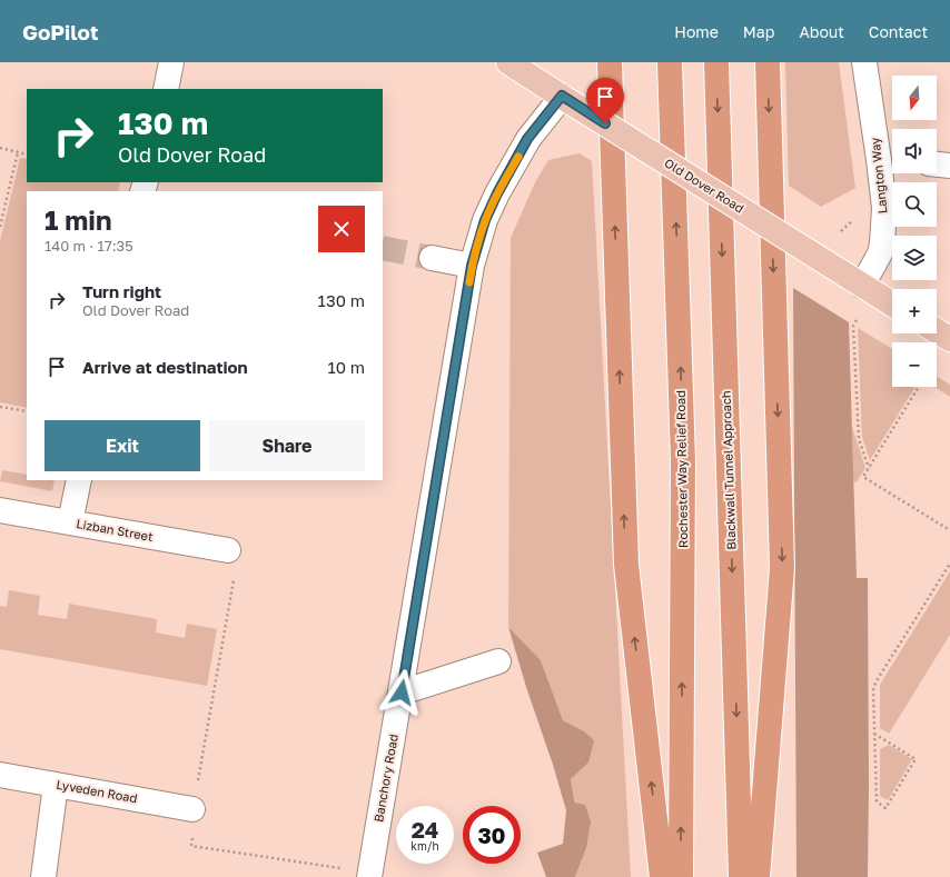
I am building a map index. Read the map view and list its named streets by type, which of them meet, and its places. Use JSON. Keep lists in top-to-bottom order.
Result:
{
  "streets": {
    "highway": ["Rochester Way Relief Road", "Blackwall Tunnel Approach"],
    "main road": ["Old Dover Road"],
    "street": [
      "Langton Way",
      "Lizban Street",
      "Banchory Road",
      "Lyveden Road"
    ]
  },
  "crossings": [
    ["Langton Way", "Old Dover Road"],
    ["Old Dover Road", "Banchory Road"]
  ],
  "north": "bottom",
  "page": {
    "header": "GoPilot",
    "nav": [
      "Home",
      "Map",
      "About",
      "Contact"
    ],
    "map_buttons": ["+", "−"],
    "turn": ["130 m", "Old Dover Road"],
    "heading": ["1 min", "140 m · 17:35"],
    "list": [
      {
        "name": "Turn right",
        "note": "Old Dover Road",
        "value": "130 m"
      },
      {
        "name": "Arrive at destination",
        "value": "10 m"
      }
    ],
    "buttons": ["Exit", "Share"],
    "speed": "24 km/h",
    "limit": "30"
  }
}
